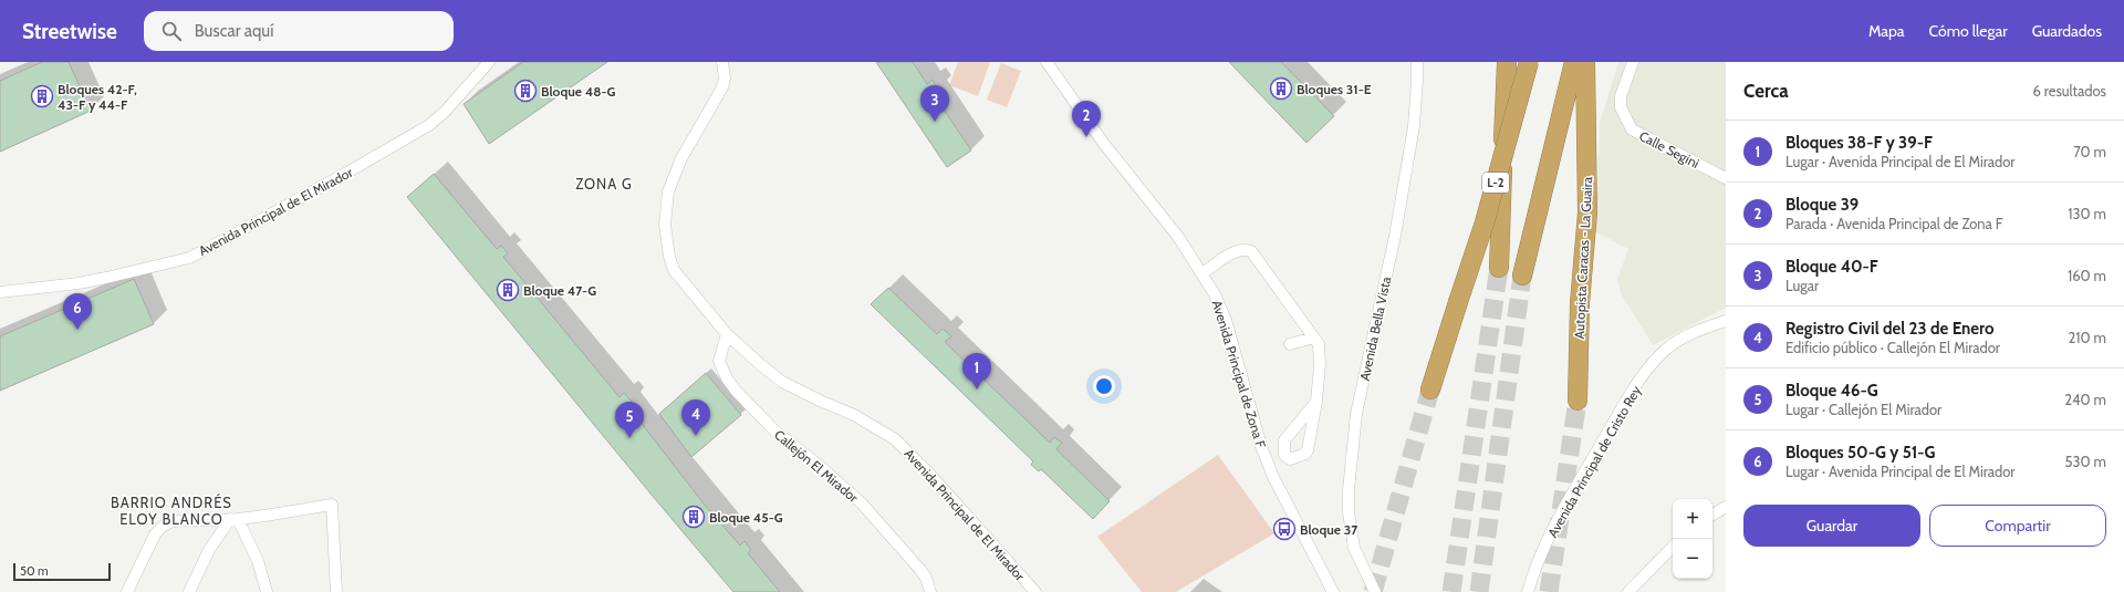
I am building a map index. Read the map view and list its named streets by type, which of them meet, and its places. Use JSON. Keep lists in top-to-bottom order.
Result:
{
  "streets": {
    "highway": ["L-2", "Autopista Caracas - La Guaira"],
    "street": [
      "Calle Segini",
      "Avenida Principal de El Mirador",
      "Avenida Bella Vista",
      "Avenida Principal de Zona F",
      "Avenida Principal de Cristo Rey",
      "Callejón El Mirador"
    ]
  },
  "crossings": [
    ["Avenida Principal de El Mirador", "Callejón El Mirador"]
  ],
  "districts": ["ZONA G", "BARRIO ANDRÉS ELOY BLANCO"],
  "places": {
    "building": [
      "Bloques 31-E",
      "Bloque 48-G",
      "Bloques 42-F, 43-F y 44-F",
      "Bloque 47-G",
      "Bloque 45-G"
    ],
    "bus stop": ["Bloque 37"]
  },
  "scale_bar": "50 m",
  "page": {
    "header": "Streetwise",
    "search": "Buscar aquí",
    "nav": ["Mapa", "Cómo llegar", "Guardados"],
    "heading": ["Cerca", "6 resultados"],
    "pins": [
      "3",
      "2",
      "6",
      "1",
      "4",
      "5"
    ],
    "list": [
      {
        "mark": "1",
        "name": "Bloques 38-F y 39-F",
        "note": "Lugar · Avenida Principal de El Mirador",
        "value": "70 m"
      },
      {
        "mark": "2",
        "name": "Bloque 39",
        "note": "Parada · Avenida Principal de Zona F",
        "value": "130 m"
      },
      {
        "mark": "3",
        "name": "Bloque 40-F",
        "note": "Lugar",
        "value": "160 m"
      },
      {
        "mark": "4",
        "name": "Registro Civil del 23 de Enero",
        "note": "Edificio público · Callejón El Mirador",
        "value": "210 m"
      },
      {
        "mark": "5",
        "name": "Bloque 46-G",
        "note": "Lugar · Callejón El Mirador",
        "value": "240 m"
      },
      {
        "mark": "6",
        "name": "Bloques 50-G y 51-G",
        "note": "Lugar · Avenida Principal de El Mirador",
        "value": "530 m"
      }
    ],
    "buttons": ["Guardar", "Compartir"],
    "map_buttons": ["+", "−"],
    "scale": "50 m"
  }
}
